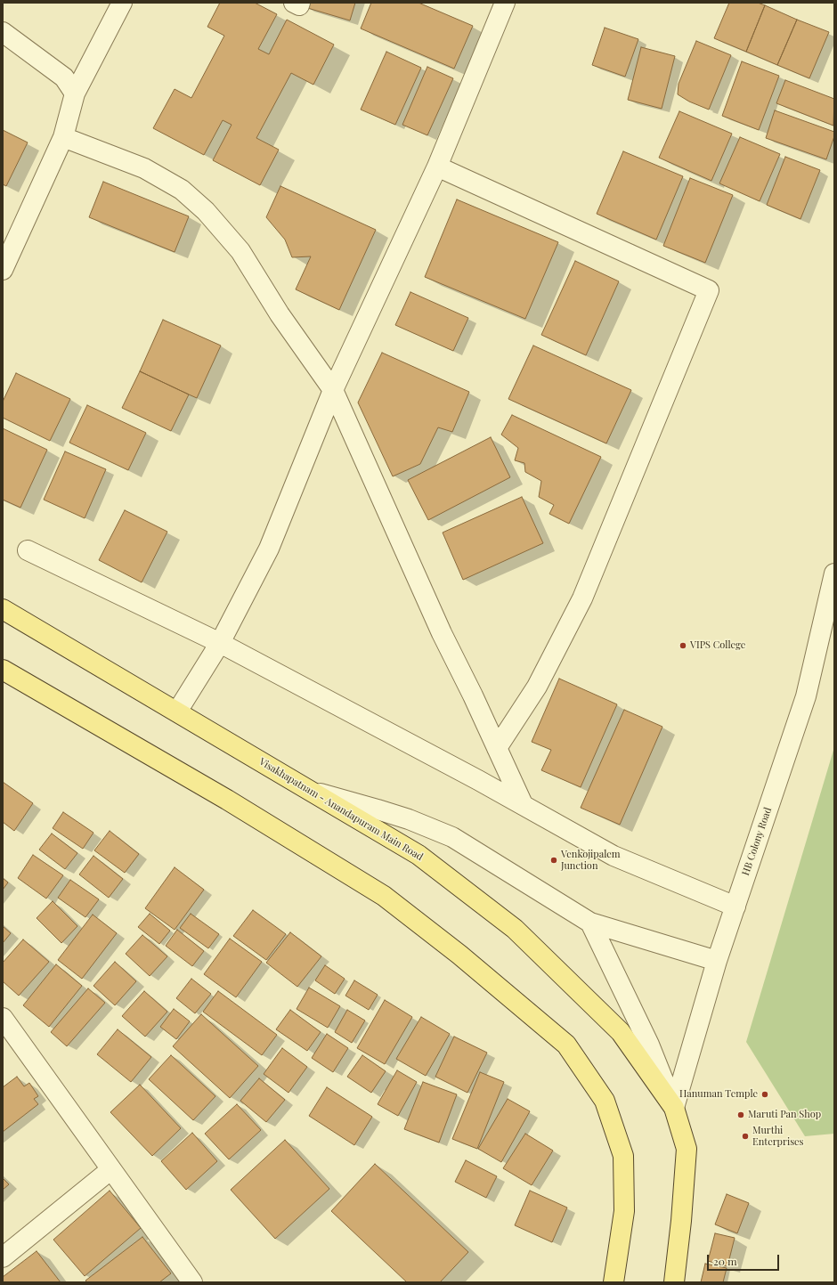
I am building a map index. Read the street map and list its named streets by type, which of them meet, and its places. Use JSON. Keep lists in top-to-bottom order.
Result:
{
  "streets": {
    "main road": ["Visakhapatnam - Anandapuram Main Road"],
    "street": ["HB Colony Road"]
  },
  "crossings": [
    ["Visakhapatnam - Anandapuram Main Road", "HB Colony Road"]
  ],
  "places": [
    "VIPS College",
    "Venkojipalem Junction",
    "Hanuman Temple",
    "Maruti Pan Shop",
    "Murthi Enterprises"
  ],
  "scale_bar": "20 m"
}
